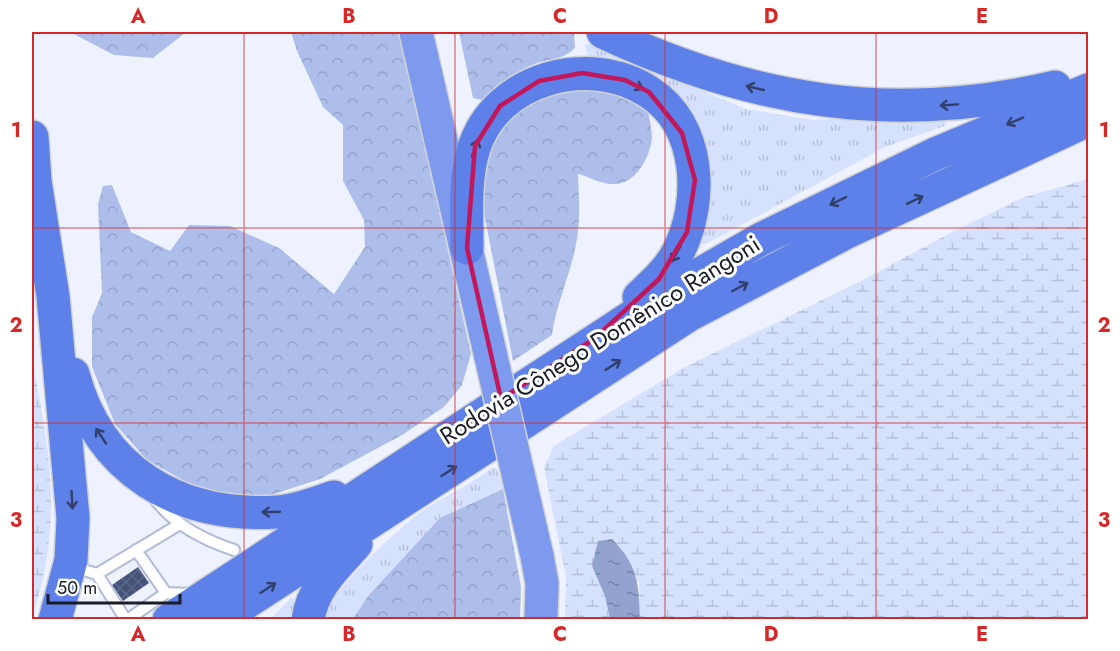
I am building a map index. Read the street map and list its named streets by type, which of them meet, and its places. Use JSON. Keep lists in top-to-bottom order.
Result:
{
  "streets": {
    "highway": ["Rodovia Cônego Domênico Rangoni"]
  },
  "scale_bar": "50 m",
  "grid": {
    "columns": [
      "A",
      "B",
      "C",
      "D",
      "E"
    ],
    "rows": ["1", "2", "3"]
  }
}
